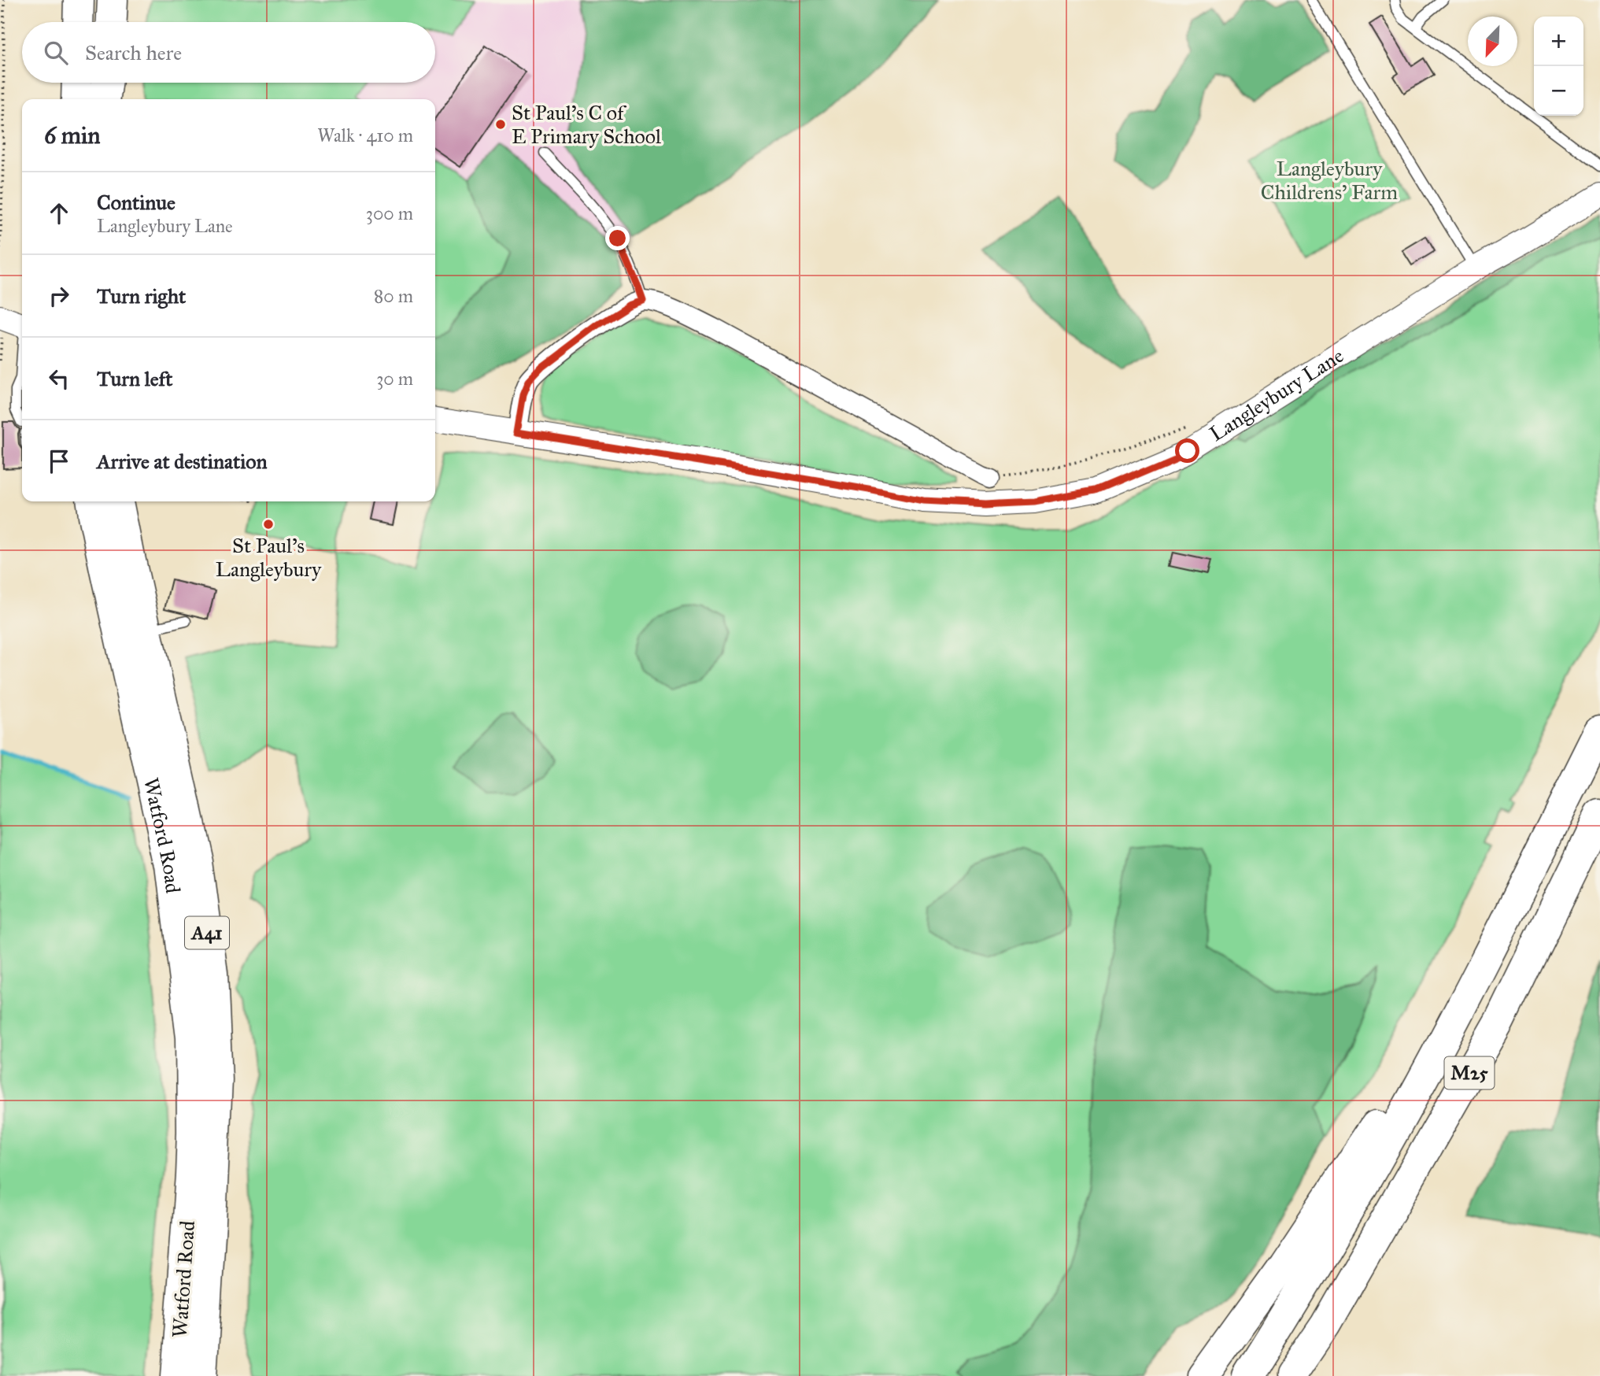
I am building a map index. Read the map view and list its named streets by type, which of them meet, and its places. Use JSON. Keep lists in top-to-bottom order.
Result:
{
  "streets": {
    "highway": ["Watford Road", "A41", "M25"],
    "street": ["Langleybury Lane"]
  },
  "parks": ["Langleybury Childrens' Farm"],
  "places": ["St Paul's C of E Primary School", "St Paul's Langleybury"],
  "north": "bottom left",
  "page": {
    "map_buttons": ["+", "−"],
    "search": "Search here",
    "heading": ["6 min", "Walk · 410 m"],
    "list": [
      ["Continue", "Langleybury Lane", "300 m"],
      ["Turn right", "80 m"],
      ["Turn left", "30 m"],
      "Arrive at destination"
    ]
  }
}
